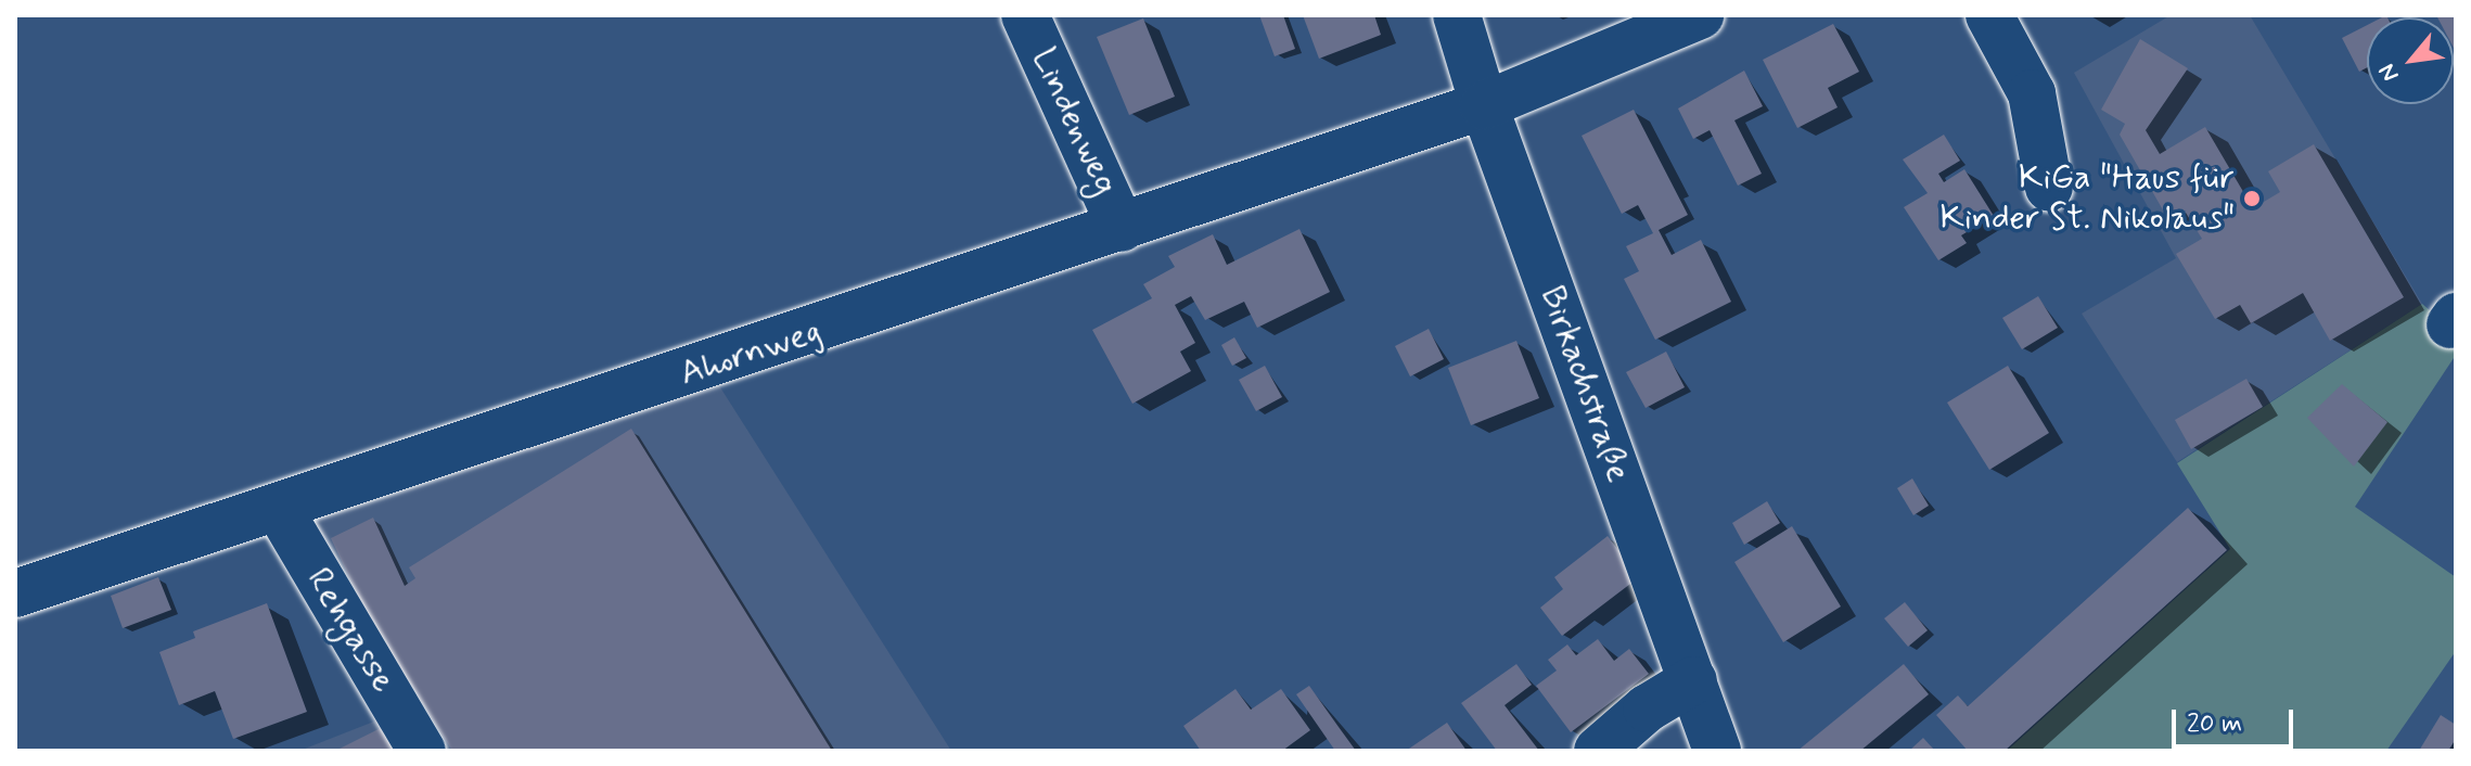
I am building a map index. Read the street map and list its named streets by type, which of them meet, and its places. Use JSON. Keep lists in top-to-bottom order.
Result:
{
  "streets": {
    "street": [
      "Lindenweg",
      "Ahornweg",
      "Birkachstraße",
      "Rehgasse"
    ]
  },
  "crossings": [
    ["Lindenweg", "Ahornweg"],
    ["Ahornweg", "Birkachstraße"],
    ["Ahornweg", "Rehgasse"]
  ],
  "places": ["KiGa \"Haus für Kinder St. Nikolaus\""],
  "scale_bar": "20 m",
  "north": "bottom left"
}
